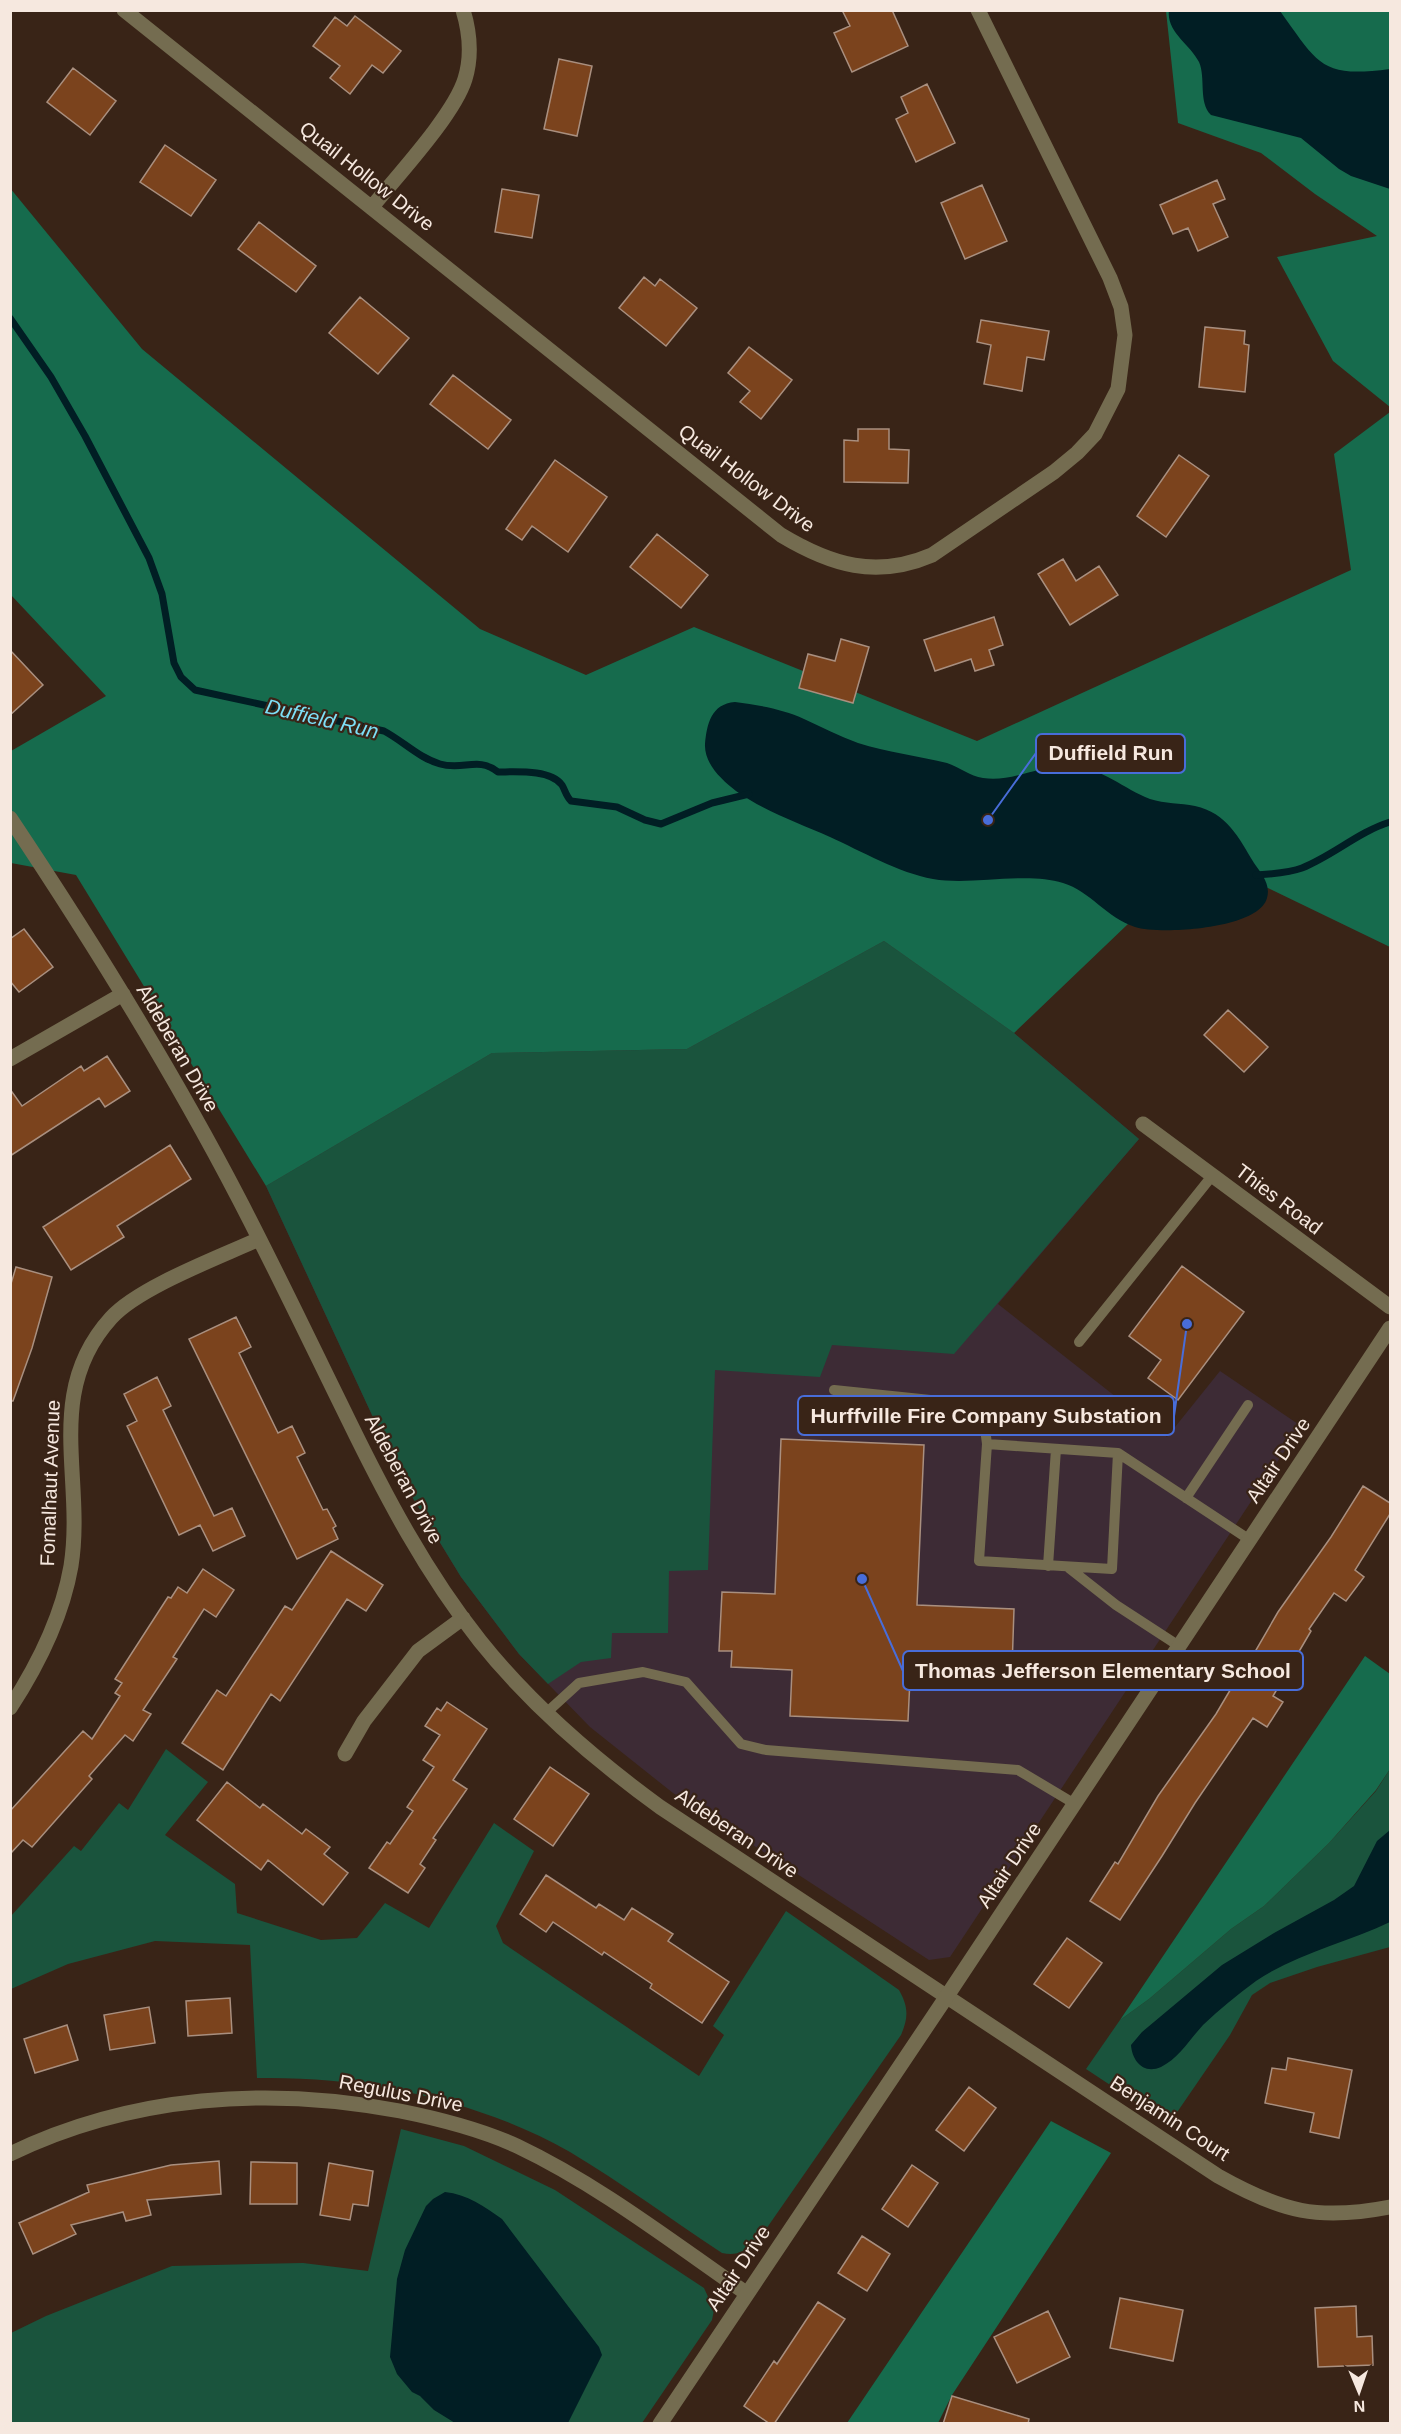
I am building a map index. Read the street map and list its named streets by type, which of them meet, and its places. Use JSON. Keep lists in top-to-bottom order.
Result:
{
  "streets": {
    "street": [
      "Quail Hollow Drive",
      "Aldeberan Drive",
      "Thies Road",
      "Altair Drive",
      "Fomalhaut Avenue",
      "Regulus Drive",
      "Benjamin Court"
    ]
  },
  "crossings": [
    ["Aldeberan Drive", "Altair Drive"],
    ["Aldeberan Drive", "Fomalhaut Avenue"],
    ["Aldeberan Drive", "Benjamin Court"],
    ["Altair Drive", "Regulus Drive"],
    ["Altair Drive", "Benjamin Court"]
  ],
  "water": ["Duffield Run"],
  "places": ["Duffield Run", "Hurffville Fire Company Substation", "Thomas Jefferson Elementary School"],
  "north": "bottom"
}
